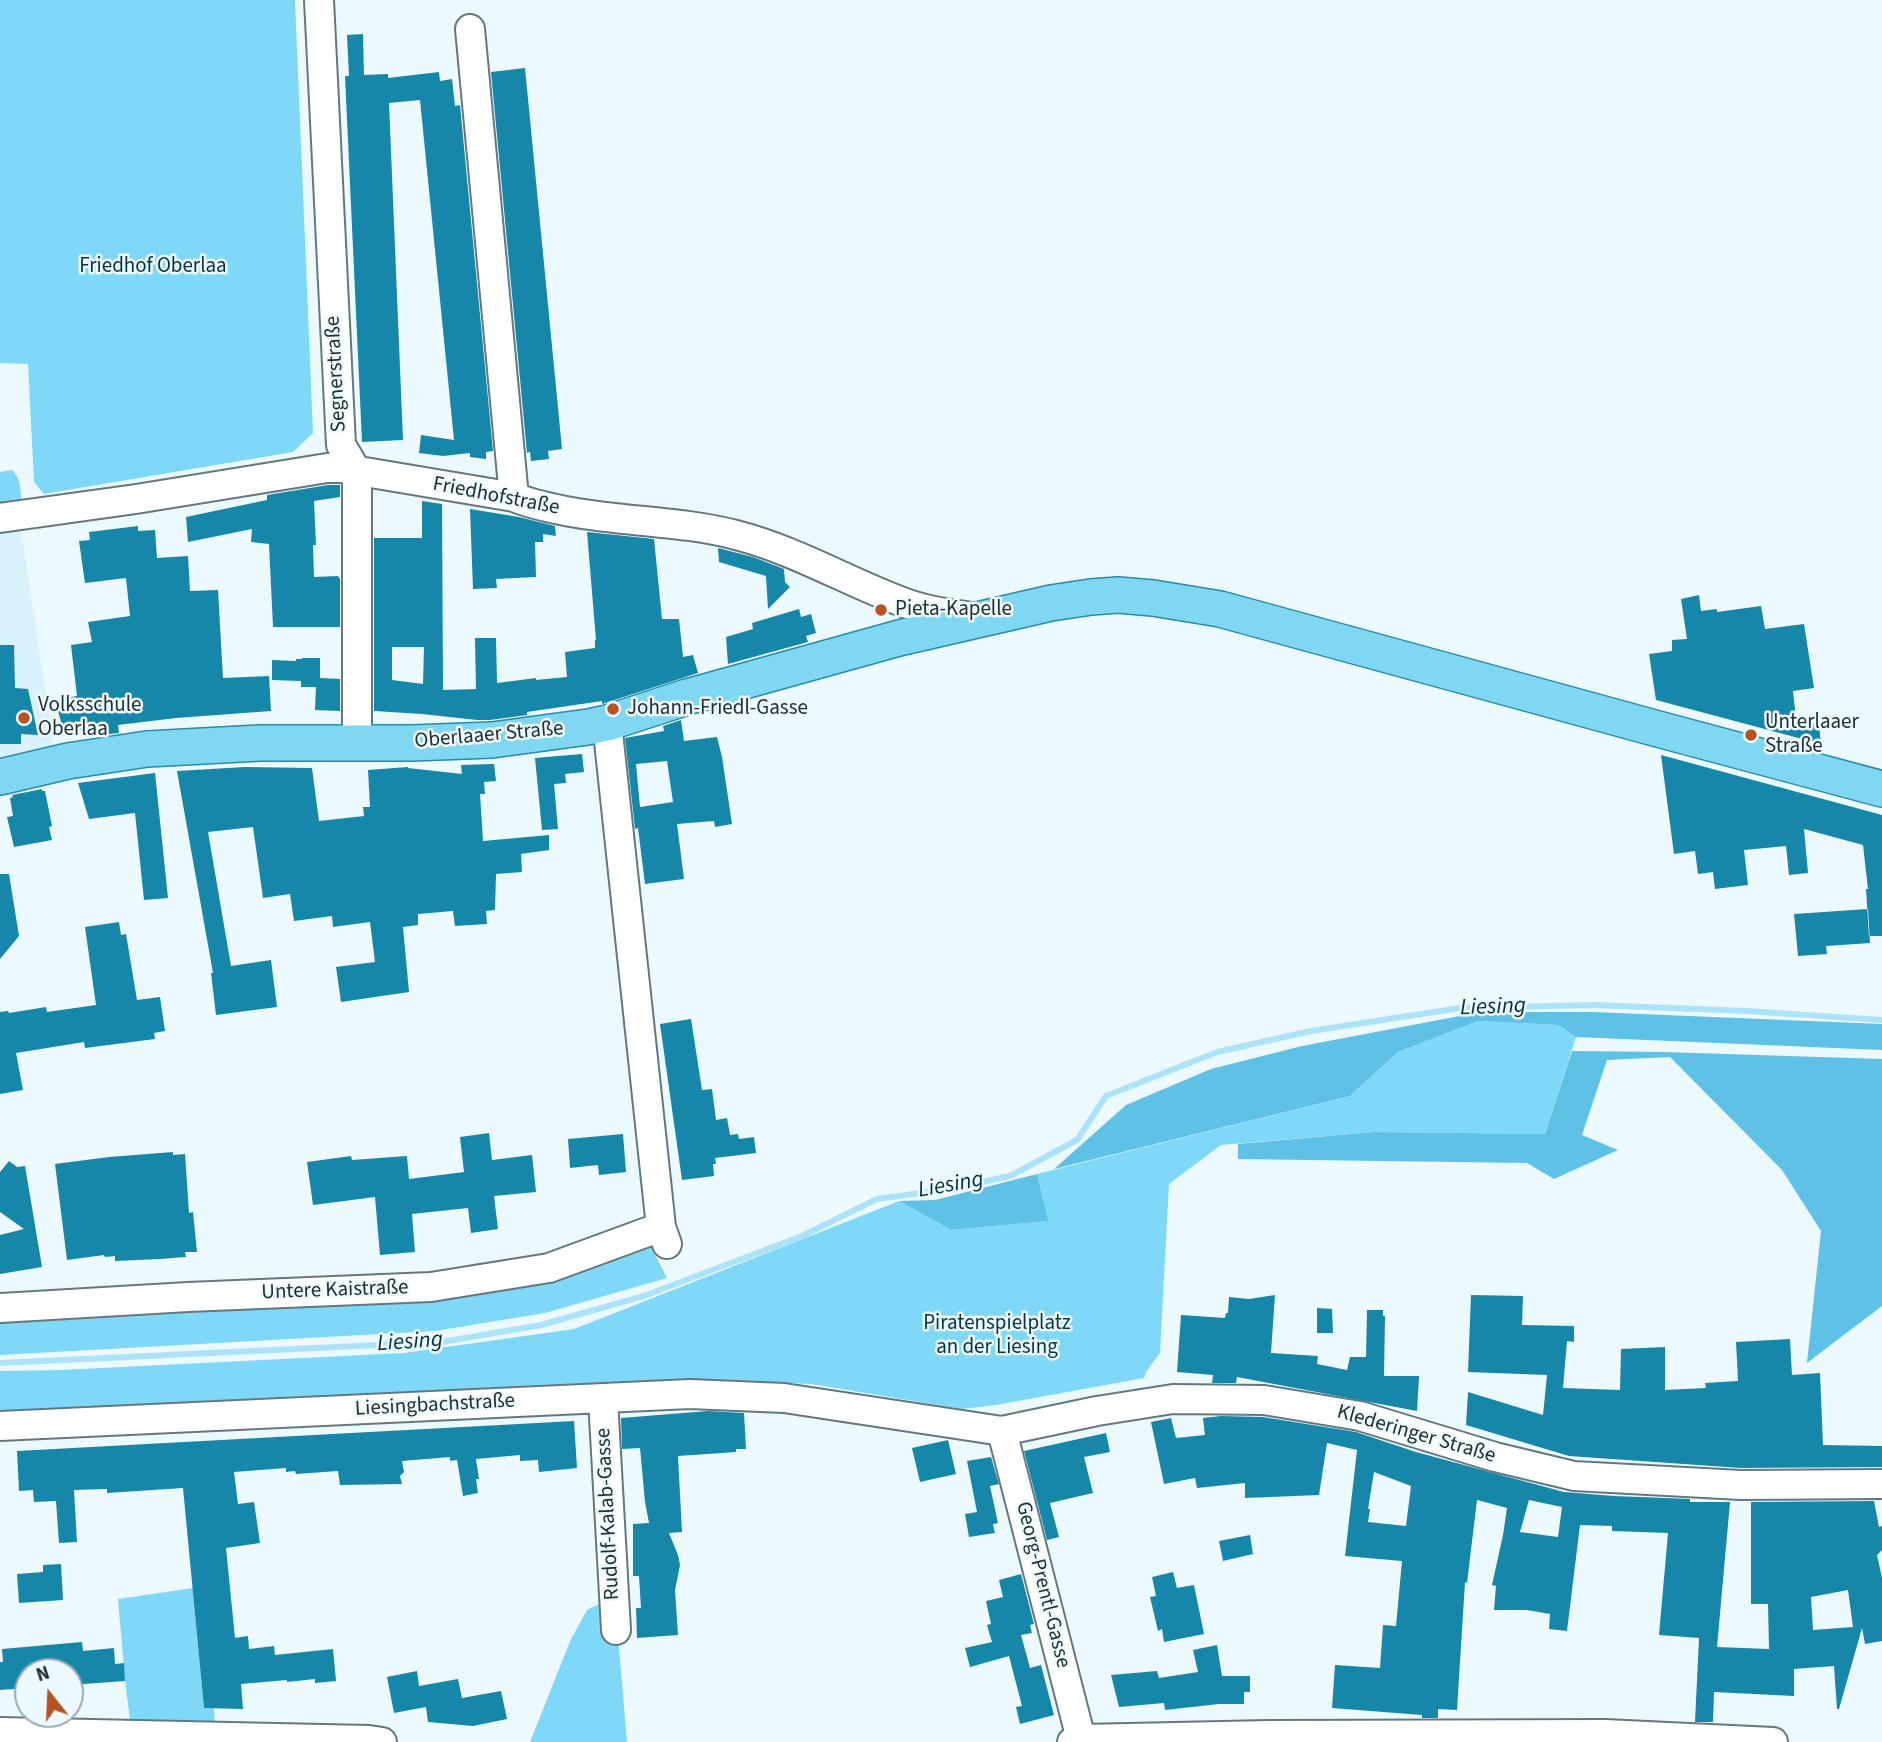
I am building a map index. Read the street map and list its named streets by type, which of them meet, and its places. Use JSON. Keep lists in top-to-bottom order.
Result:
{
  "streets": {
    "main road": ["Oberlaaer Straße"],
    "street": [
      "Segnerstraße",
      "Friedhofstraße",
      "Untere Kaistraße",
      "Liesingbachstraße",
      "Klederinger Straße",
      "Rudolf-Kalab-Gasse",
      "Georg-Prentl-Gasse"
    ]
  },
  "crossings": [
    ["Segnerstraße", "Friedhofstraße"],
    ["Segnerstraße", "Oberlaaer Straße"],
    ["Oberlaaer Straße", "Untere Kaistraße"],
    ["Liesingbachstraße", "Klederinger Straße"],
    ["Liesingbachstraße", "Rudolf-Kalab-Gasse"],
    ["Klederinger Straße", "Georg-Prentl-Gasse"]
  ],
  "water": ["Liesing"],
  "parks": ["Friedhof Oberlaa", "Piratenspielplatz an der Liesing"],
  "places": [
    "Pieta-Kapelle",
    "Johann-Friedl-Gasse",
    "Volksschule Oberlaa",
    "Unterlaaer Straße"
  ],
  "north": "top"
}
